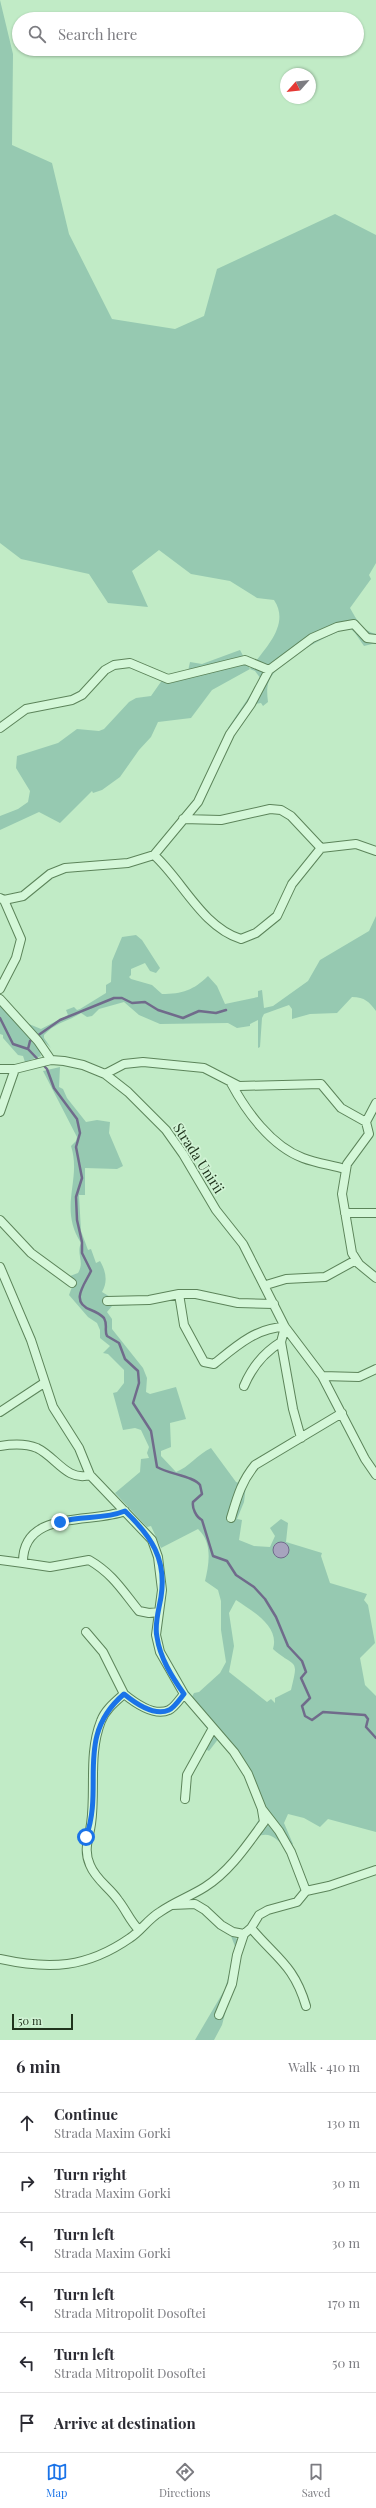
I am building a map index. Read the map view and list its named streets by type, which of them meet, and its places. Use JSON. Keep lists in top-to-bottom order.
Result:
{
  "streets": {
    "street": ["Strada Unirii"]
  },
  "scale_bar": "50 m",
  "north": "bottom left",
  "page": {
    "search": "Search here",
    "scale": "50 m",
    "heading": ["6 min", "Walk · 410 m"],
    "list": [
      ["Continue", "Strada Maxim Gorki", "130 m"],
      ["Turn right", "Strada Maxim Gorki", "30 m"],
      ["Turn left", "Strada Maxim Gorki", "30 m"],
      ["Turn left", "Strada Mitropolit Dosoftei", "170 m"],
      ["Turn left", "Strada Mitropolit Dosoftei", "50 m"],
      "Arrive at destination"
    ],
    "nav": ["Map", "Directions", "Saved"]
  }
}
